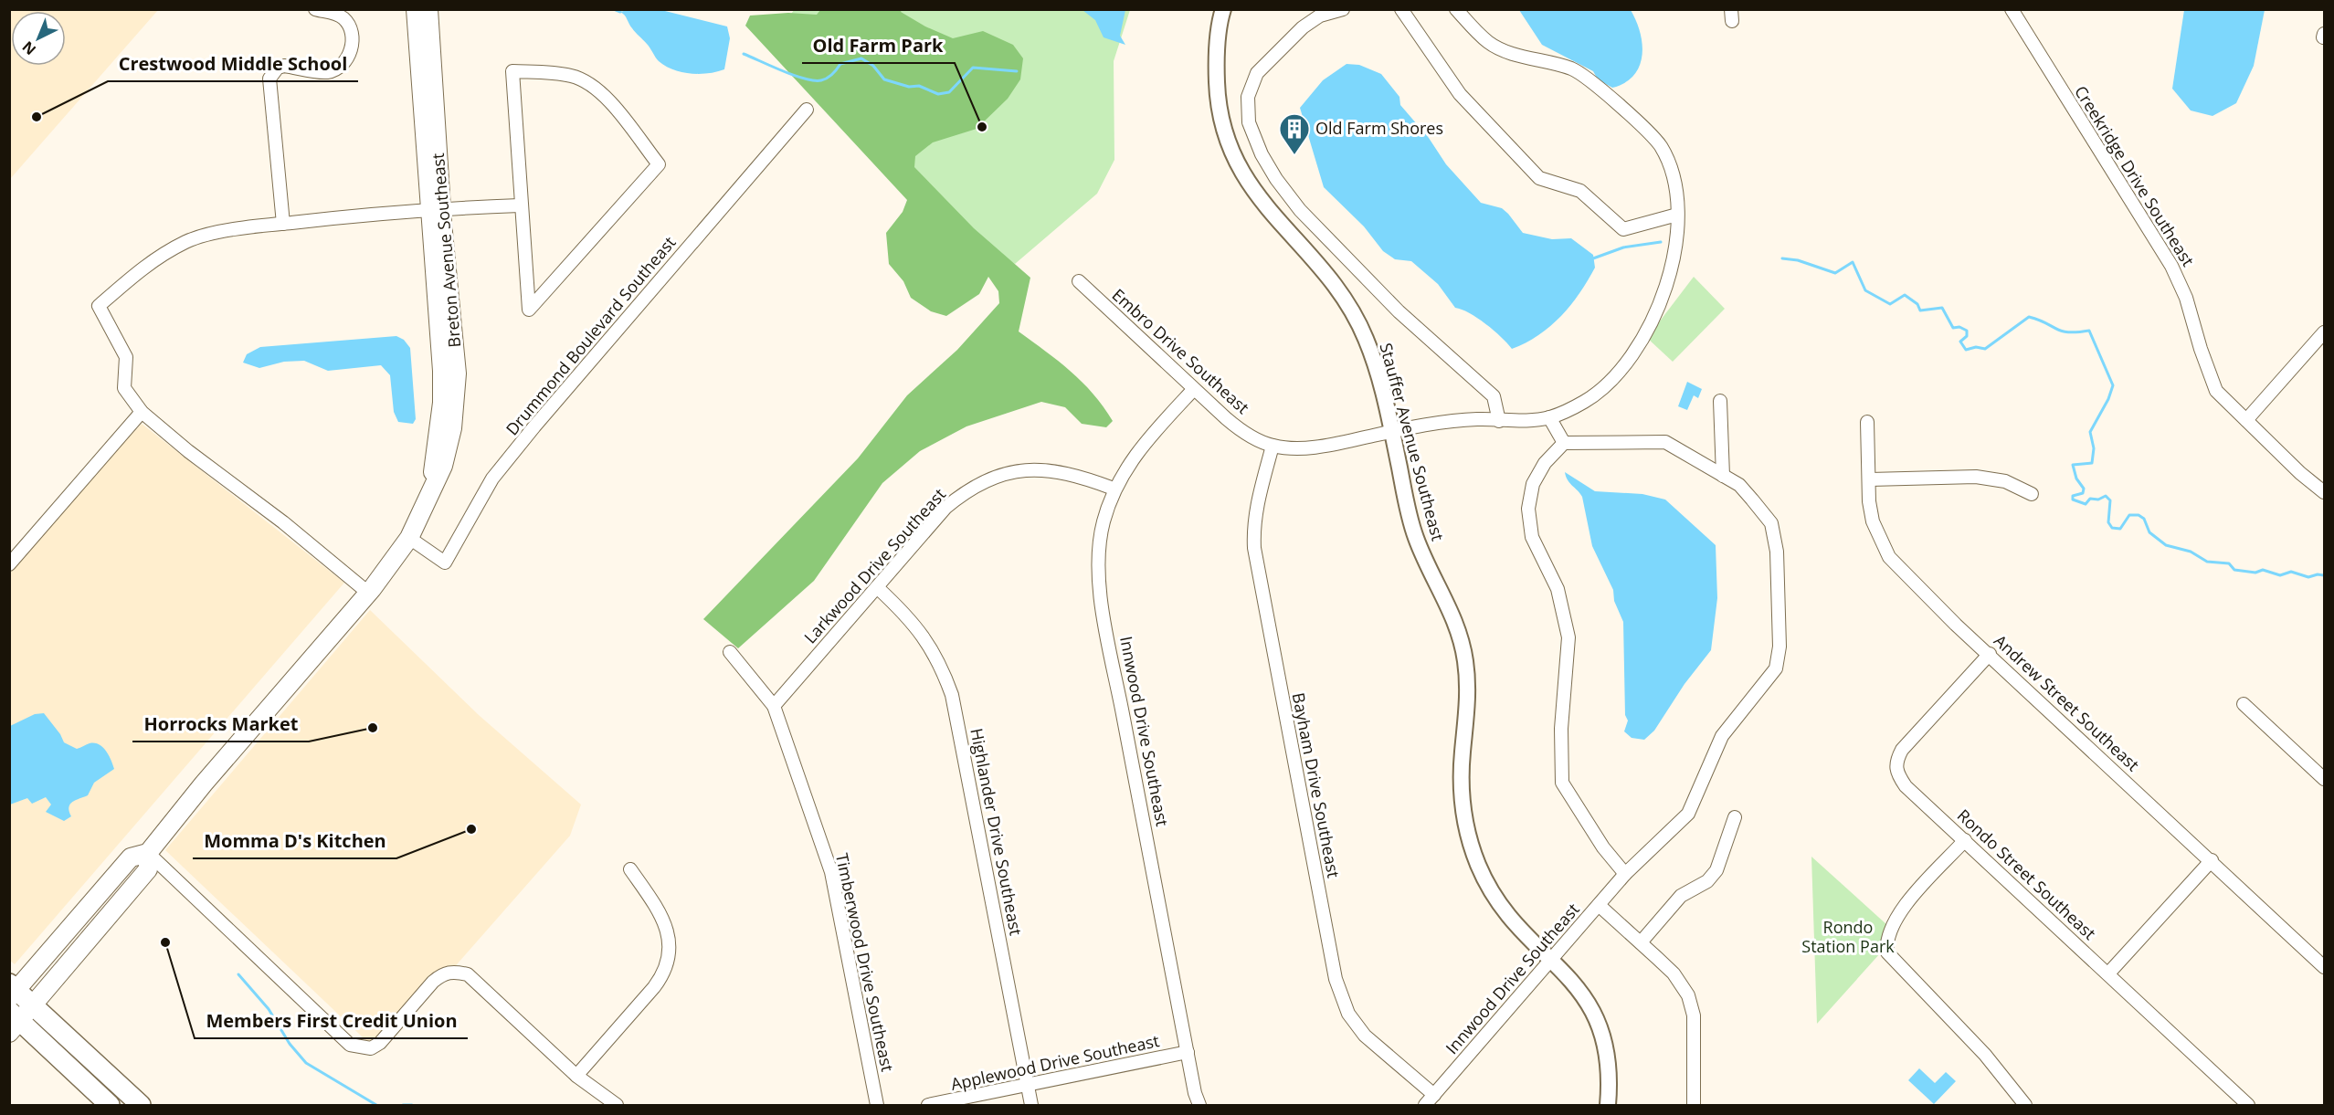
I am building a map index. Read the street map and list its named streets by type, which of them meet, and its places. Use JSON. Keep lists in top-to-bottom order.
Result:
{
  "streets": {
    "main road": ["Breton Avenue Southeast"],
    "street": [
      "Creekridge Drive Southeast",
      "Drummond Boulevard Southeast",
      "Embro Drive Southeast",
      "Stauffer Avenue Southeast",
      "Larkwood Drive Southeast",
      "Andrew Street Southeast",
      "Innwood Drive Southeast",
      "Bayham Drive Southeast",
      "Highlander Drive Southeast",
      "Rondo Street Southeast",
      "Timberwood Drive Southeast",
      "Applewood Drive Southeast"
    ]
  },
  "crossings": [
    ["Breton Avenue Southeast", "Drummond Boulevard Southeast"],
    ["Embro Drive Southeast", "Stauffer Avenue Southeast"],
    ["Embro Drive Southeast", "Innwood Drive Southeast"],
    ["Embro Drive Southeast", "Bayham Drive Southeast"],
    ["Stauffer Avenue Southeast", "Innwood Drive Southeast"],
    ["Larkwood Drive Southeast", "Innwood Drive Southeast"],
    ["Larkwood Drive Southeast", "Highlander Drive Southeast"],
    ["Larkwood Drive Southeast", "Timberwood Drive Southeast"],
    ["Andrew Street Southeast", "Rondo Street Southeast"],
    ["Innwood Drive Southeast", "Bayham Drive Southeast"],
    ["Innwood Drive Southeast", "Applewood Drive Southeast"],
    ["Highlander Drive Southeast", "Applewood Drive Southeast"]
  ],
  "parks": ["Rondo Station Park"],
  "places": {
    "other": [
      "Crestwood Middle School",
      "Old Farm Park",
      "Horrocks Market",
      "Momma D's Kitchen",
      "Members First Credit Union"
    ],
    "building": ["Old Farm Shores"]
  },
  "north": "bottom left"
}
